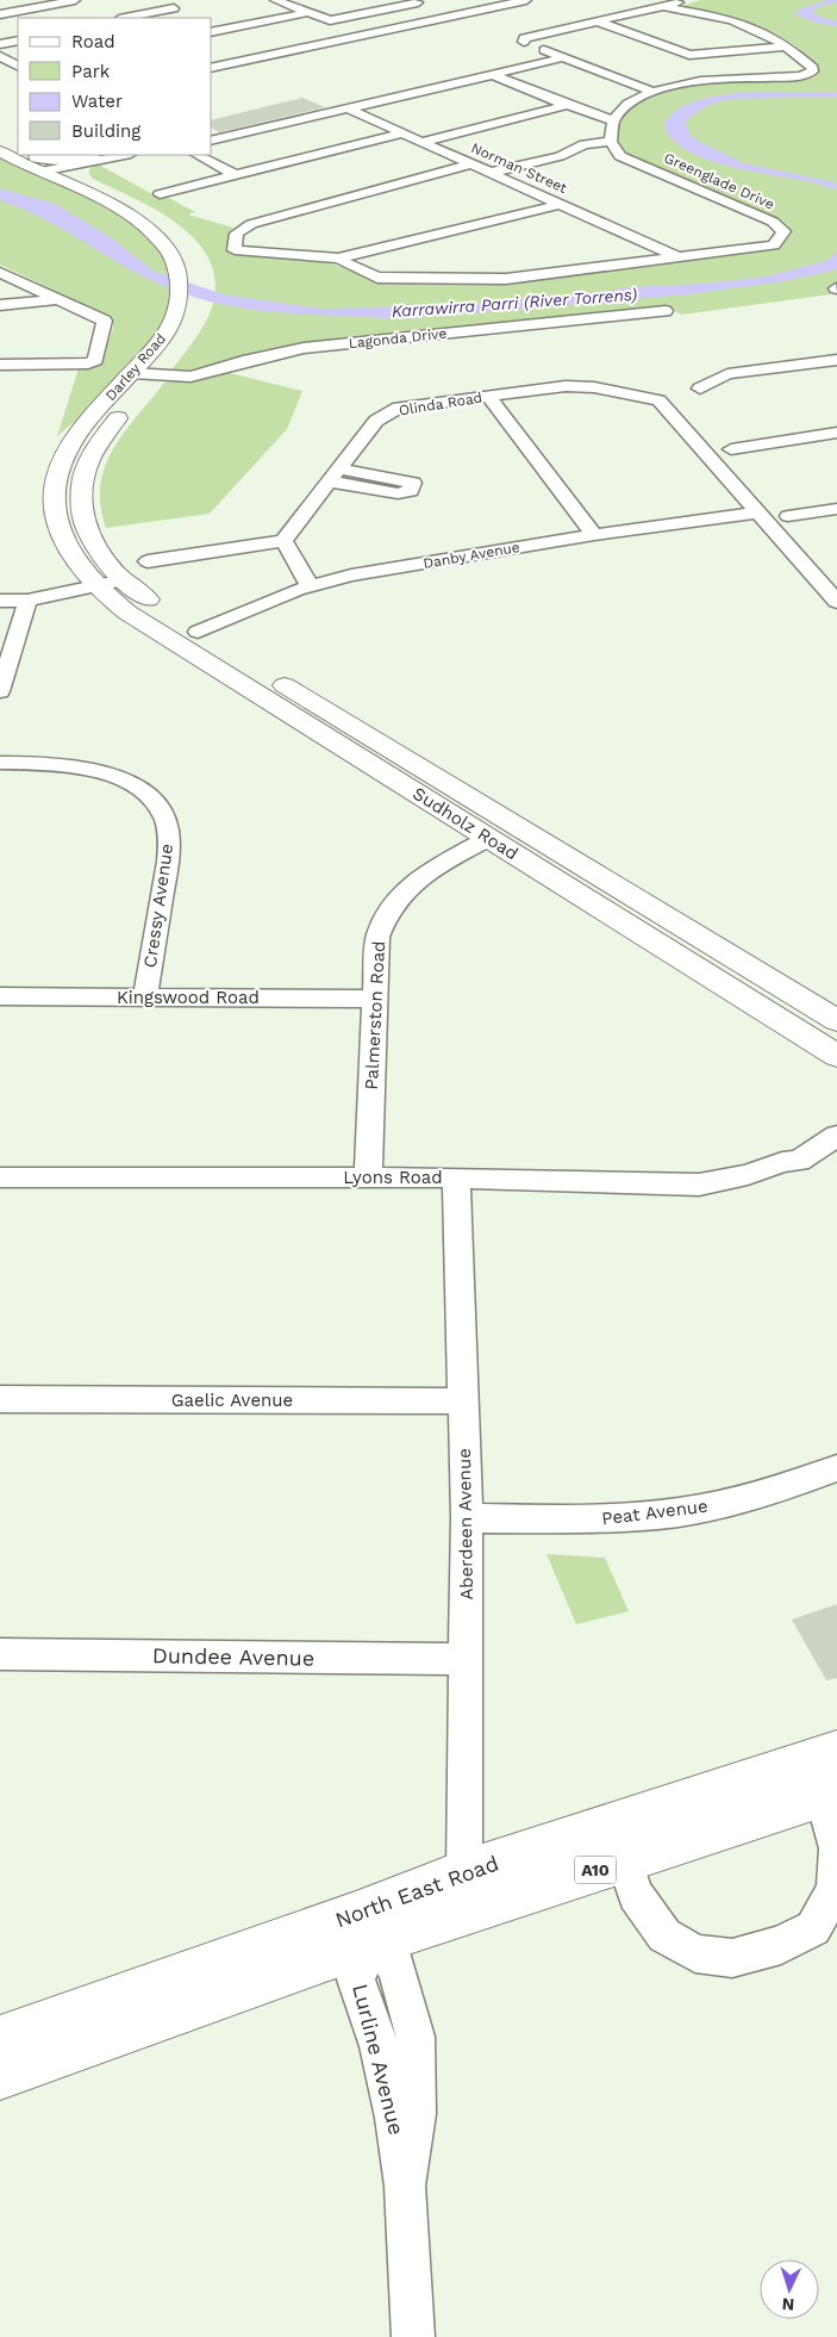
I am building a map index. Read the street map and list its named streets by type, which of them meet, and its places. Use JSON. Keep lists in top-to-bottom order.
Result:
{
  "streets": {
    "main road": [
      "Darley Road",
      "Sudholz Road",
      "A10",
      "North East Road"
    ],
    "street": [
      "Norman Street",
      "Greenglade Drive",
      "Lagonda Drive",
      "Olinda Road",
      "Danby Avenue",
      "Cressy Avenue",
      "Kingswood Road",
      "Palmerston Road",
      "Lyons Road",
      "Gaelic Avenue",
      "Peat Avenue",
      "Aberdeen Avenue",
      "Dundee Avenue",
      "Lurline Avenue"
    ]
  },
  "crossings": [
    ["Norman Street", "Greenglade Drive"],
    ["Lagonda Drive", "Darley Road"],
    ["Darley Road", "Sudholz Road"],
    ["Olinda Road", "Danby Avenue"],
    ["Danby Avenue", "Sudholz Road"],
    ["Sudholz Road", "Palmerston Road"],
    ["Cressy Avenue", "Kingswood Road"],
    ["Kingswood Road", "Palmerston Road"],
    ["Palmerston Road", "Lyons Road"],
    ["Lyons Road", "Aberdeen Avenue"],
    ["Gaelic Avenue", "Aberdeen Avenue"],
    ["Peat Avenue", "Aberdeen Avenue"],
    ["Aberdeen Avenue", "Dundee Avenue"],
    ["Aberdeen Avenue", "North East Road"],
    ["North East Road", "Lurline Avenue"]
  ],
  "water": ["Karrawirra Parri (River Torrens)"],
  "legend": [
    "Road",
    "Park",
    "Water",
    "Building"
  ],
  "north": "bottom"
}
